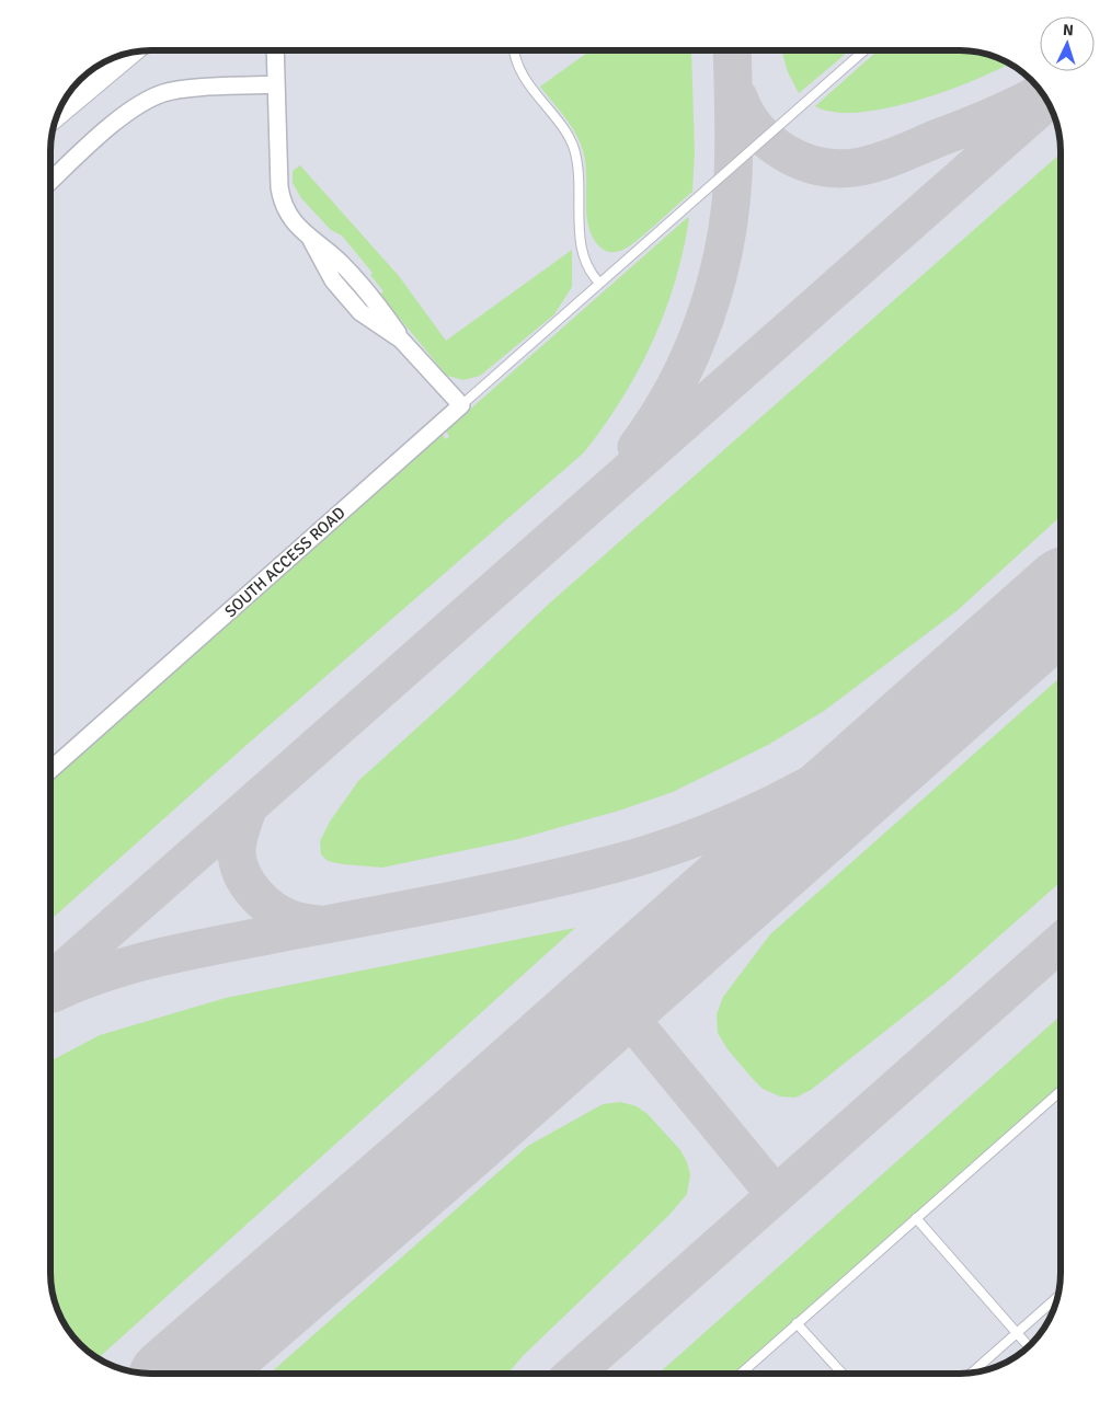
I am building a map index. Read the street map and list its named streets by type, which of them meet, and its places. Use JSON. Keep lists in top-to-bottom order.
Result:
{
  "streets": {
    "street": ["SOUTH ACCESS ROAD"]
  },
  "north": "top"
}
